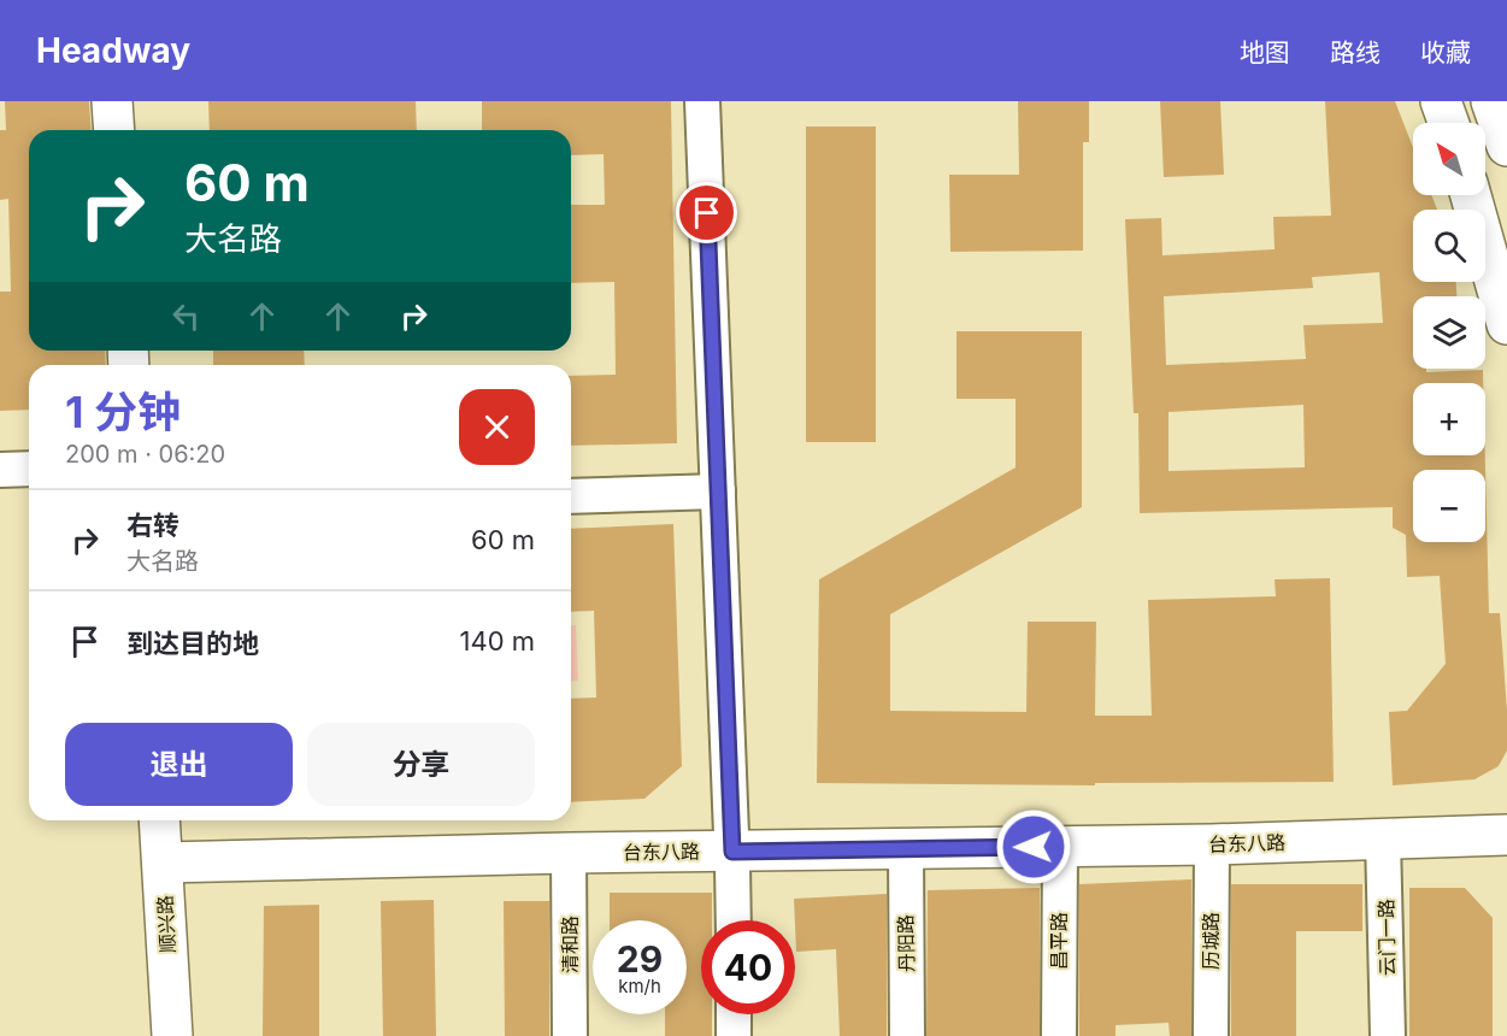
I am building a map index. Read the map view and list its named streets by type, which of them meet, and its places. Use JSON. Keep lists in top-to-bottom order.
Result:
{
  "streets": {
    "street": [
      "台东八路",
      "顺兴路",
      "云门一路",
      "昌平路",
      "历城路",
      "丹阳路",
      "清和路"
    ]
  },
  "crossings": [
    ["台东八路", "顺兴路"],
    ["台东八路", "云门一路"],
    ["台东八路", "昌平路"],
    ["台东八路", "历城路"],
    ["台东八路", "丹阳路"],
    ["台东八路", "清和路"]
  ],
  "north": "top left",
  "page": {
    "header": "Headway",
    "nav": ["地图", "路线", "收藏"],
    "map_buttons": ["+", "−"],
    "turn": ["60 m", "大名路"],
    "heading": ["1 分钟", "200 m · 06:20"],
    "list": [
      {
        "name": "右转",
        "note": "大名路",
        "value": "60 m"
      },
      {
        "name": "到达目的地",
        "value": "140 m"
      }
    ],
    "buttons": ["退出", "分享"],
    "speed": "29 km/h",
    "limit": "40"
  }
}
